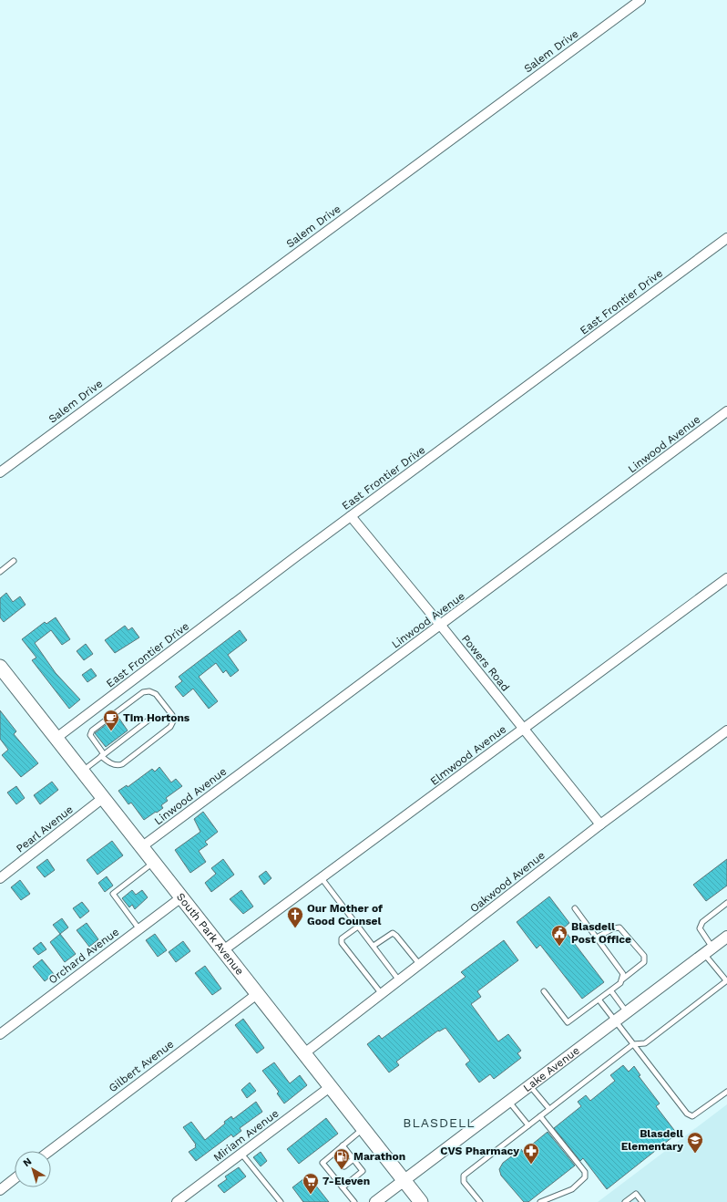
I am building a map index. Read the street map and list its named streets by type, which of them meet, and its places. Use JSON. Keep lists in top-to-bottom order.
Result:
{
  "streets": {
    "main road": ["South Park Avenue"],
    "street": [
      "Salem Drive",
      "East Frontier Drive",
      "Linwood Avenue",
      "Powers Road",
      "Elmwood Avenue",
      "Pearl Avenue",
      "Oakwood Avenue",
      "Orchard Avenue",
      "Gilbert Avenue",
      "Lake Avenue",
      "Miriam Avenue"
    ]
  },
  "crossings": [
    ["East Frontier Drive", "Powers Road"],
    ["East Frontier Drive", "South Park Avenue"],
    ["Linwood Avenue", "Powers Road"],
    ["Linwood Avenue", "South Park Avenue"],
    ["Powers Road", "Elmwood Avenue"],
    ["Powers Road", "Oakwood Avenue"],
    ["Elmwood Avenue", "South Park Avenue"],
    ["Pearl Avenue", "South Park Avenue"],
    ["Oakwood Avenue", "South Park Avenue"],
    ["South Park Avenue", "Orchard Avenue"],
    ["South Park Avenue", "Gilbert Avenue"],
    ["South Park Avenue", "Lake Avenue"],
    ["South Park Avenue", "Miriam Avenue"]
  ],
  "districts": ["BLASDELL"],
  "places": {
    "cafe": ["Tim Hortons"],
    "church": ["Our Mother of Good Counsel"],
    "public building": ["Blasdell Post Office"],
    "school or university": ["Blasdell Elementary"],
    "pharmacy": ["CVS Pharmacy"],
    "fuel station": ["Marathon"],
    "supermarket": ["7-Eleven"]
  },
  "north": "top left"
}
